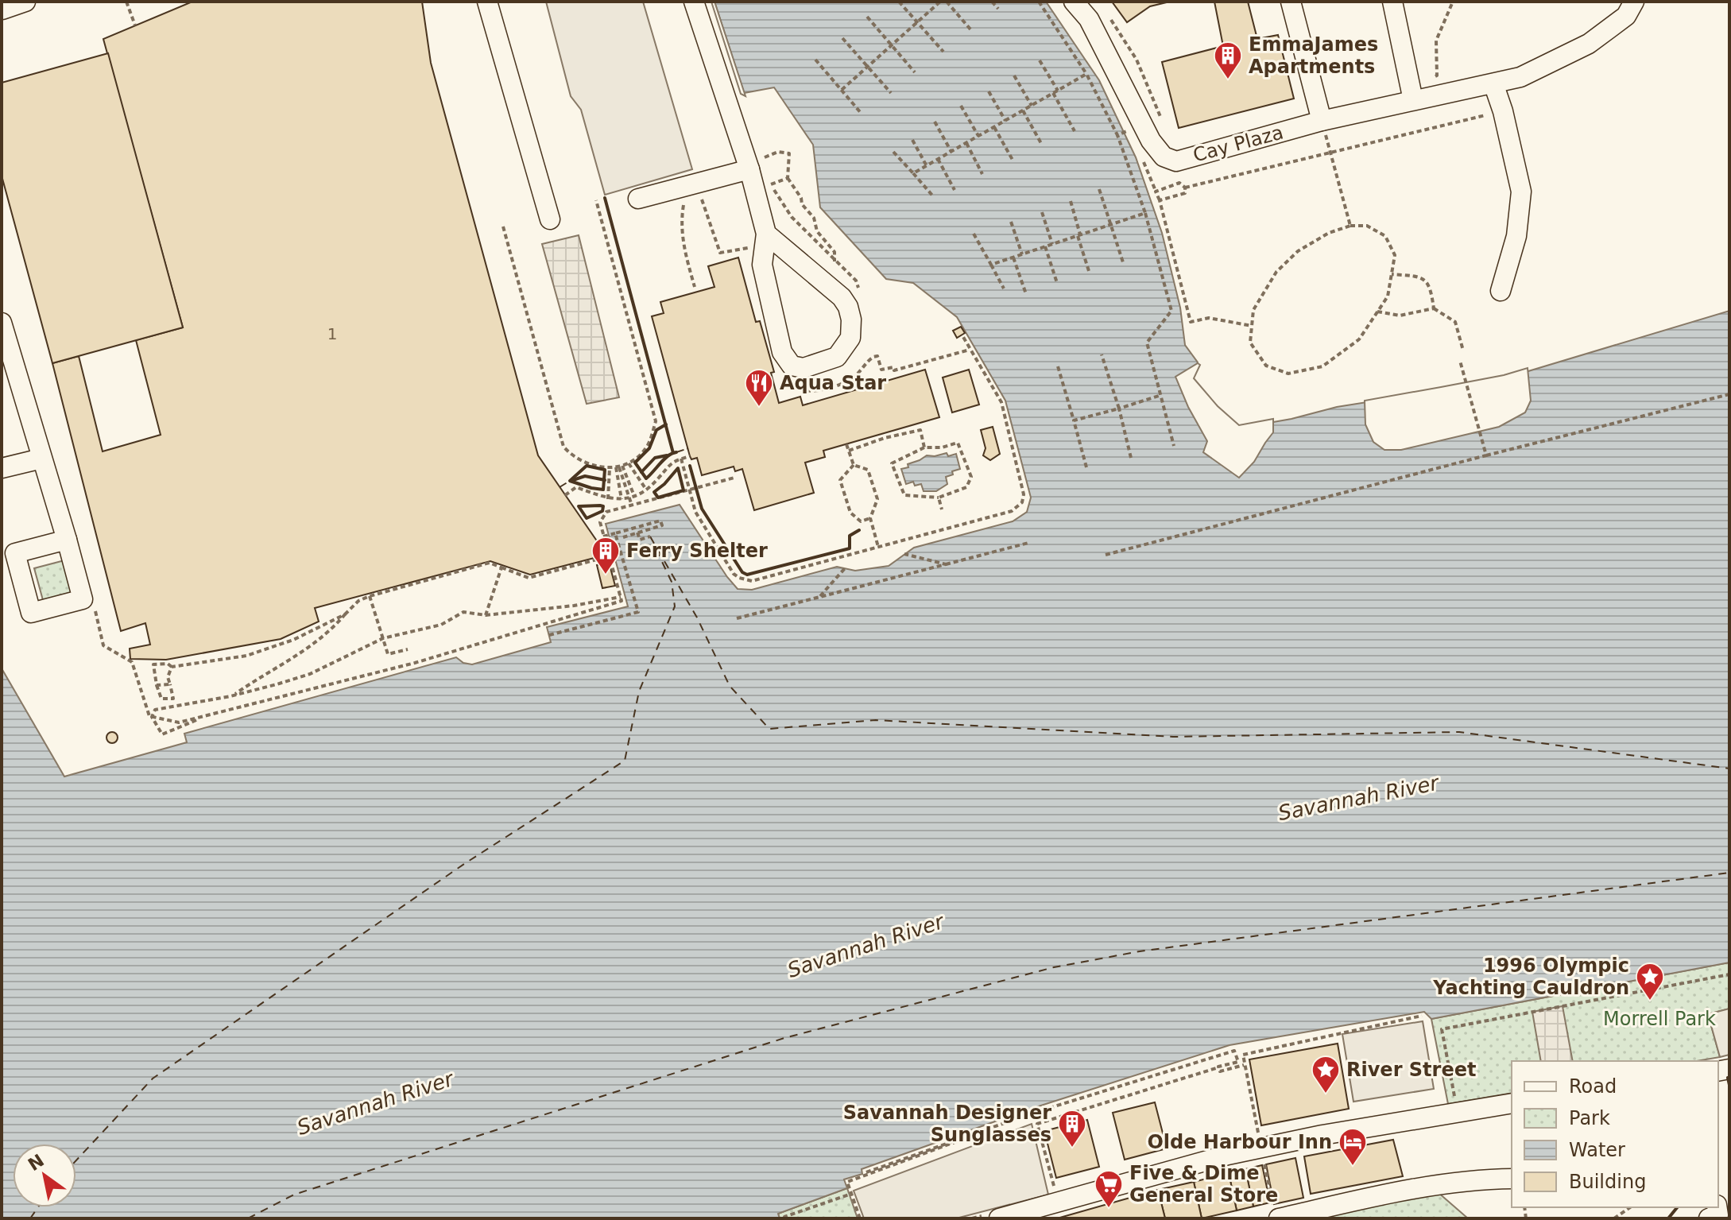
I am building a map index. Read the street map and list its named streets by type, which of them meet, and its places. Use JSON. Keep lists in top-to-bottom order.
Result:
{
  "streets": {
    "street": ["Cay Plaza"]
  },
  "water": ["Savannah River"],
  "parks": ["Morrell Park"],
  "places": {
    "building": ["EmmaJames Apartments", "Ferry Shelter", "Savannah Designer Sunglasses"],
    "restaurant": ["Aqua Star"],
    "place": ["1996 Olympic Yachting Cauldron", "River Street"],
    "hotel": ["Olde Harbour Inn"],
    "supermarket": ["Five & Dime General Store"]
  },
  "house_numbers": ["1"],
  "legend": [
    "Road",
    "Park",
    "Water",
    "Building"
  ],
  "north": "top left"
}
